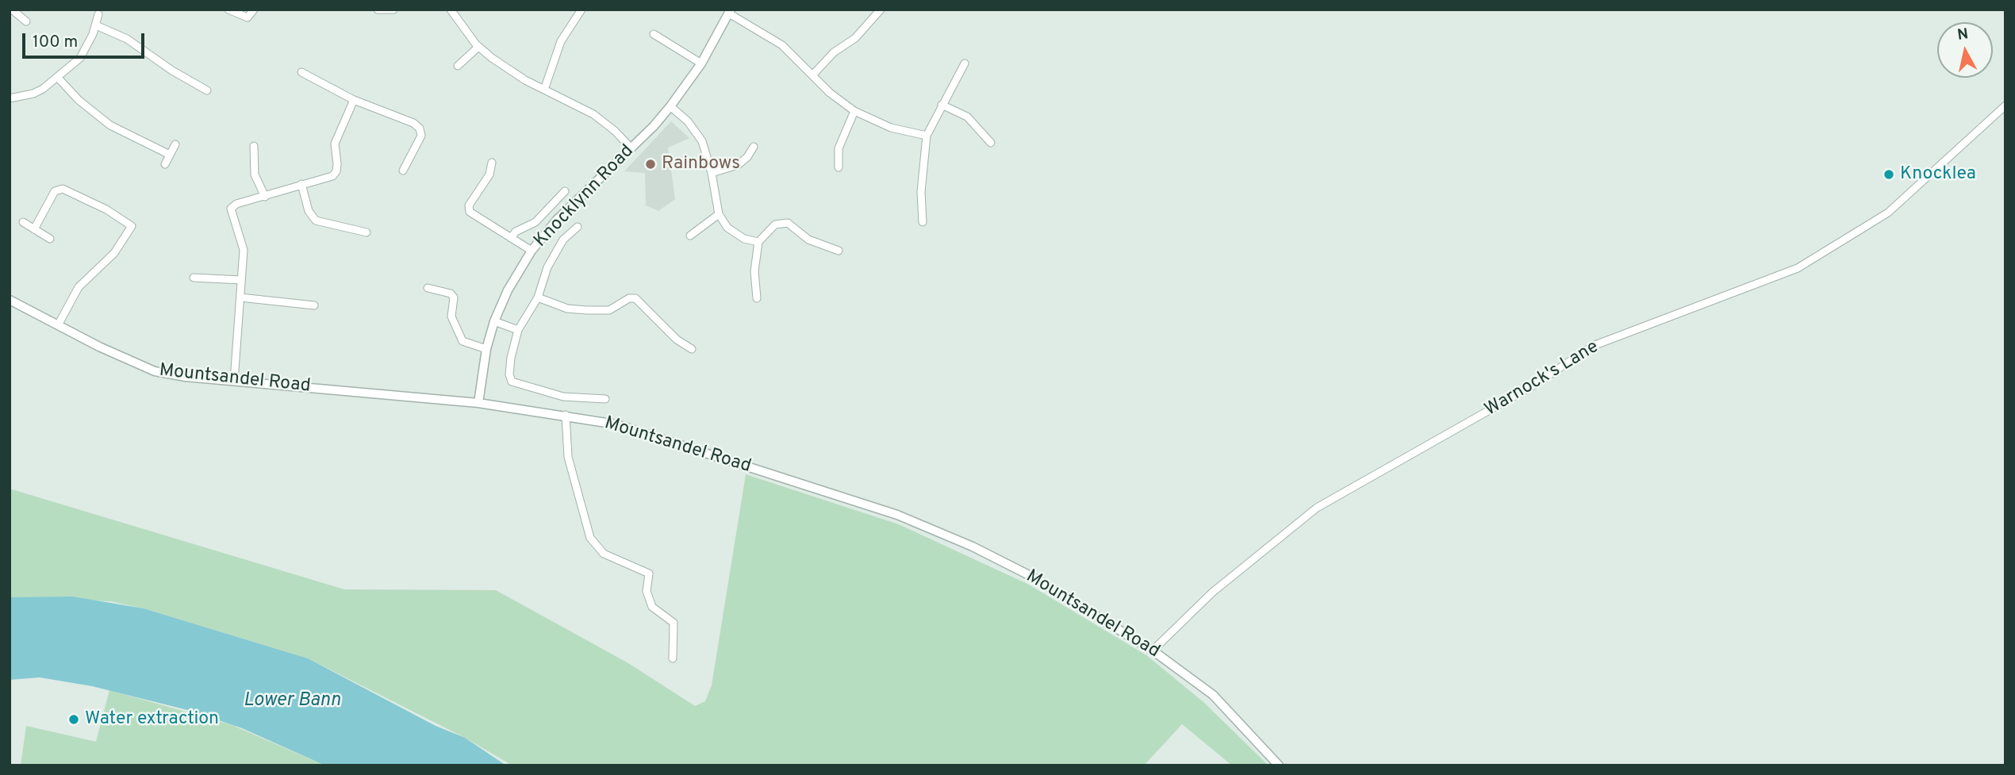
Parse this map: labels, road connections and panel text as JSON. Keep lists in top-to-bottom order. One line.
{"streets":{"street":["Knocklynn Road","Mountsandel Road","Warnock's Lane"]},"crossings":[["Knocklynn Road","Mountsandel Road"],["Mountsandel Road","Warnock's Lane"]],"water":["Lower Bann"],"places":["Rainbows","Knocklea","Water extraction"],"scale_bar":"100 m","north":"top"}
